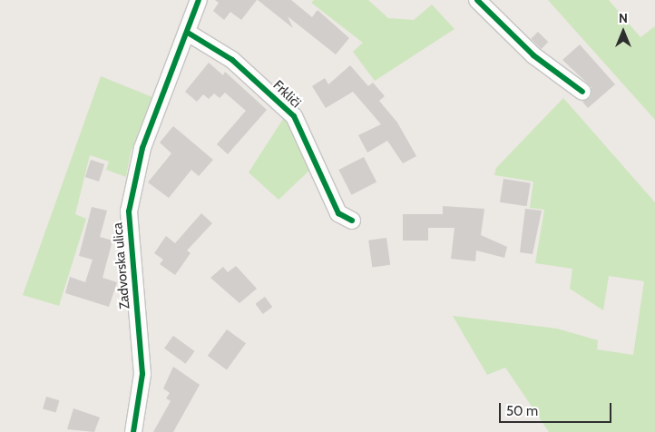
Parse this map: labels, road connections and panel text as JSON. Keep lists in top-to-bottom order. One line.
{"streets":{"street":["Frkliči","Zadvorska ulica"]},"crossings":[["Frkliči","Zadvorska ulica"]],"scale_bar":"50 m","north":"top"}
